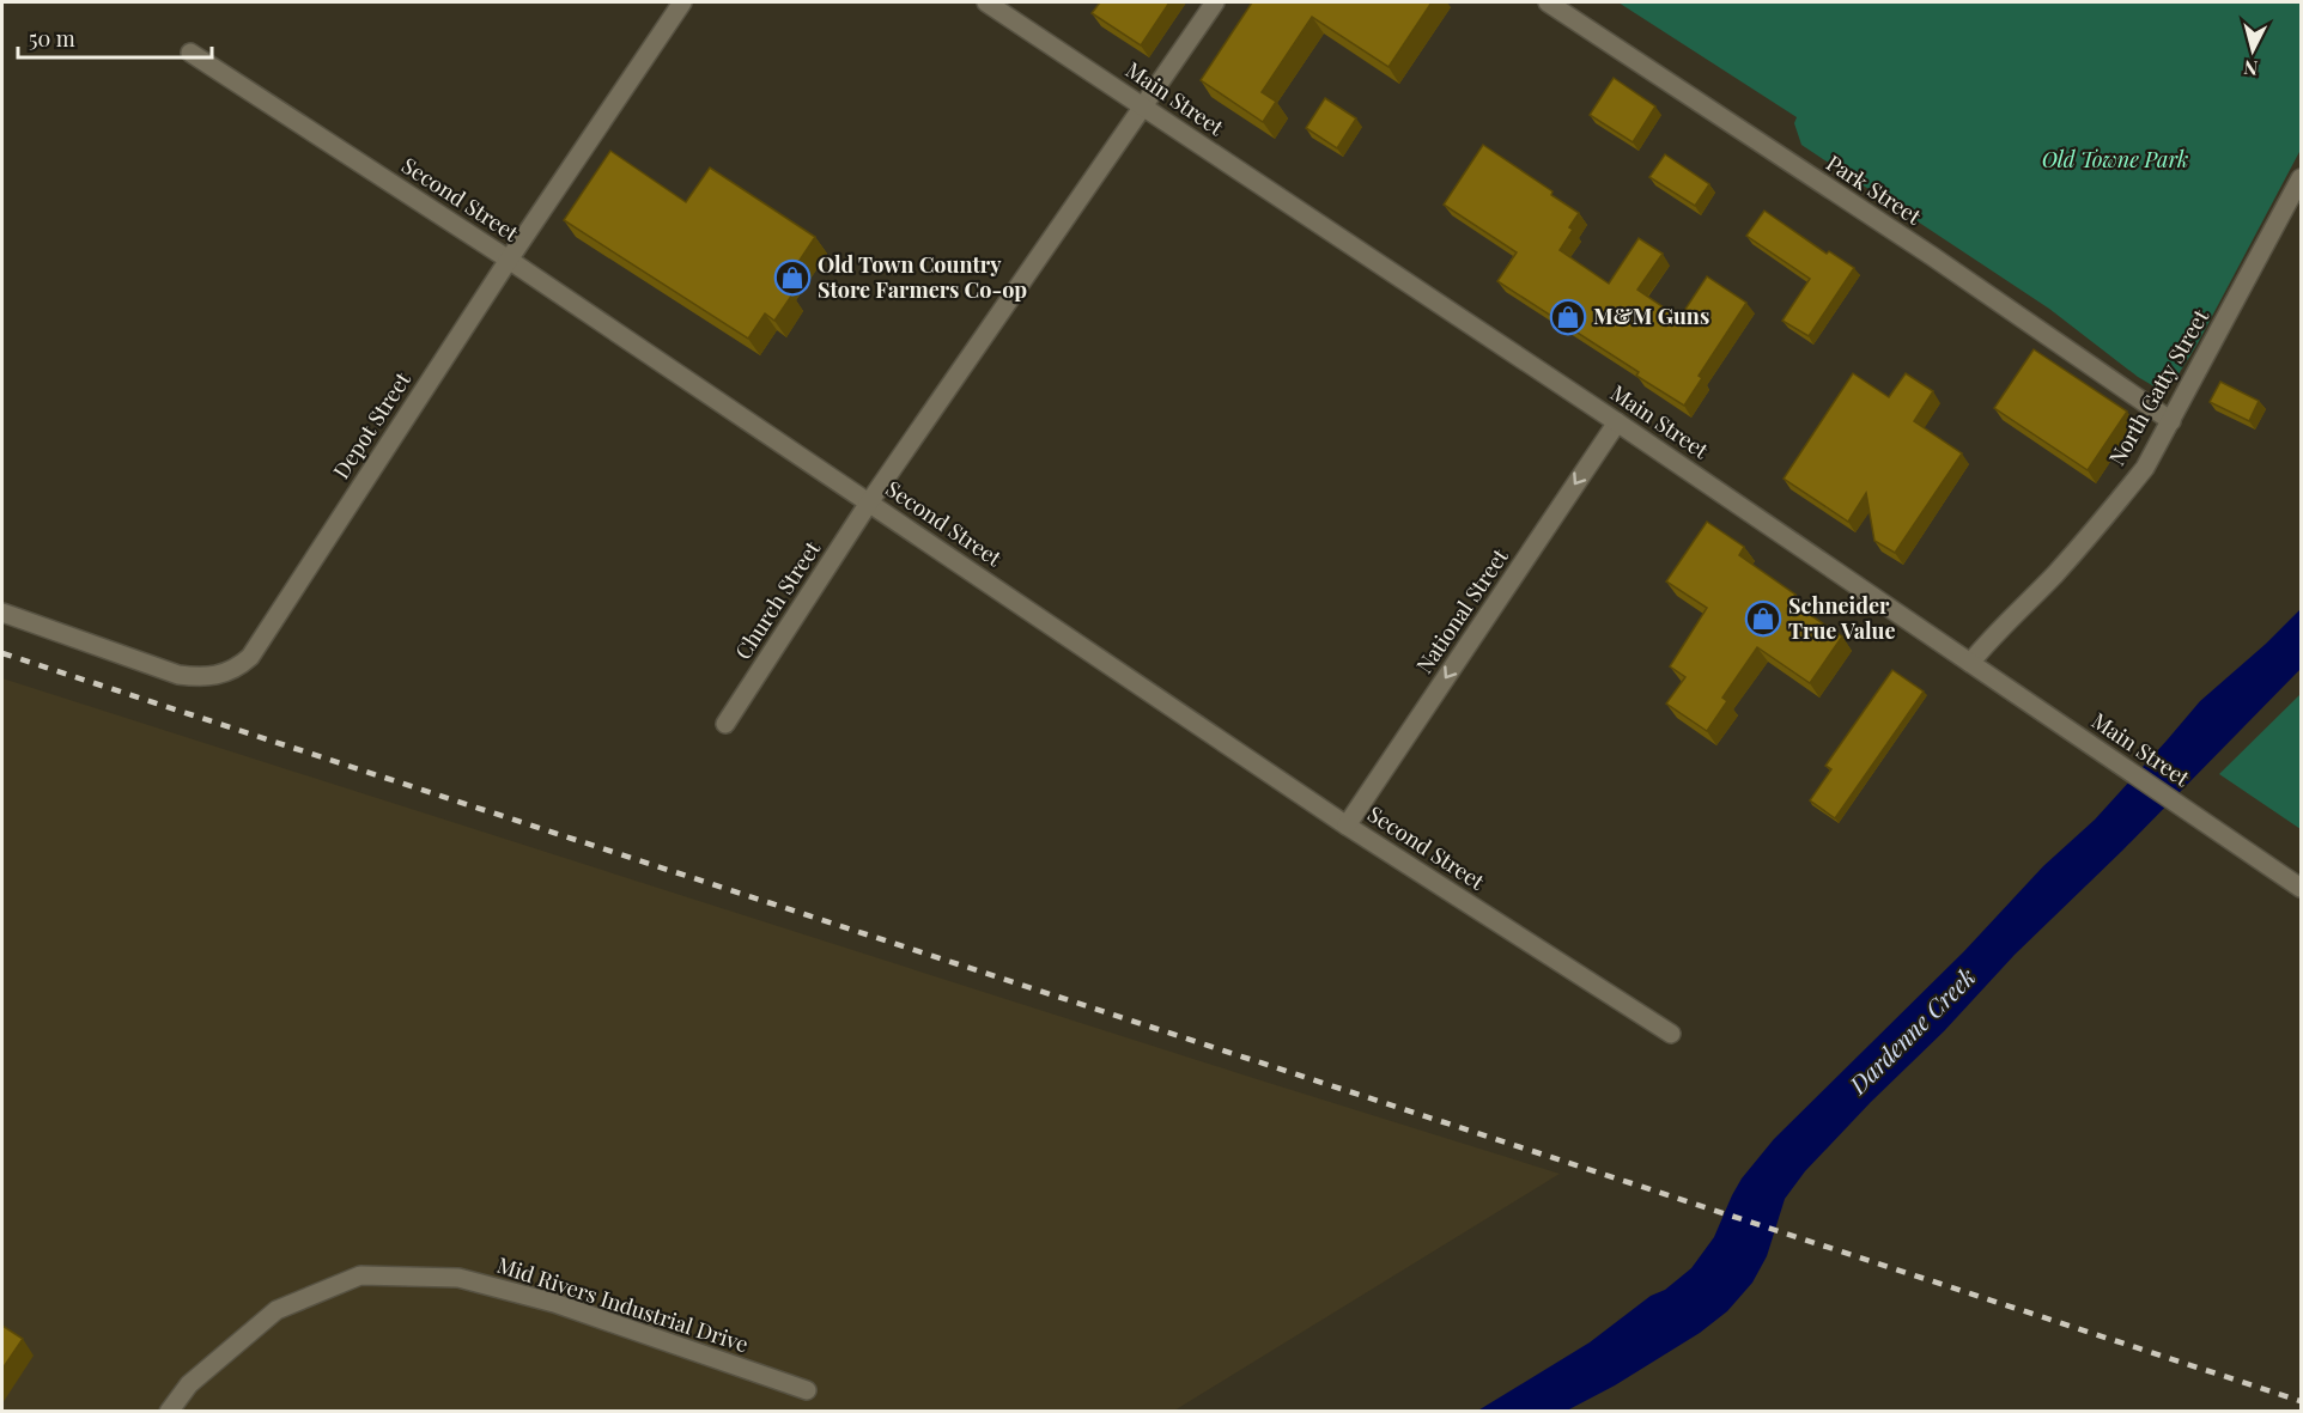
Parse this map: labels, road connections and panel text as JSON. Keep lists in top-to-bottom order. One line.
{"streets":{"street":["Main Street","Park Street","Second Street","North Gatty Street","Depot Street","Church Street","National Street","Mid Rivers Industrial Drive"]},"crossings":[["Main Street","North Gatty Street"],["Main Street","Church Street"],["Main Street","National Street"],["Park Street","North Gatty Street"],["Second Street","Depot Street"],["Second Street","Church Street"],["Second Street","National Street"]],"one_way":["National Street"],"water":["Dardenne Creek"],"parks":["Old Towne Park"],"places":{"shop":["Old Town Country Store Farmers Co-op","M&M Guns","Schneider True Value"]},"scale_bar":"50 m","north":"bottom"}
